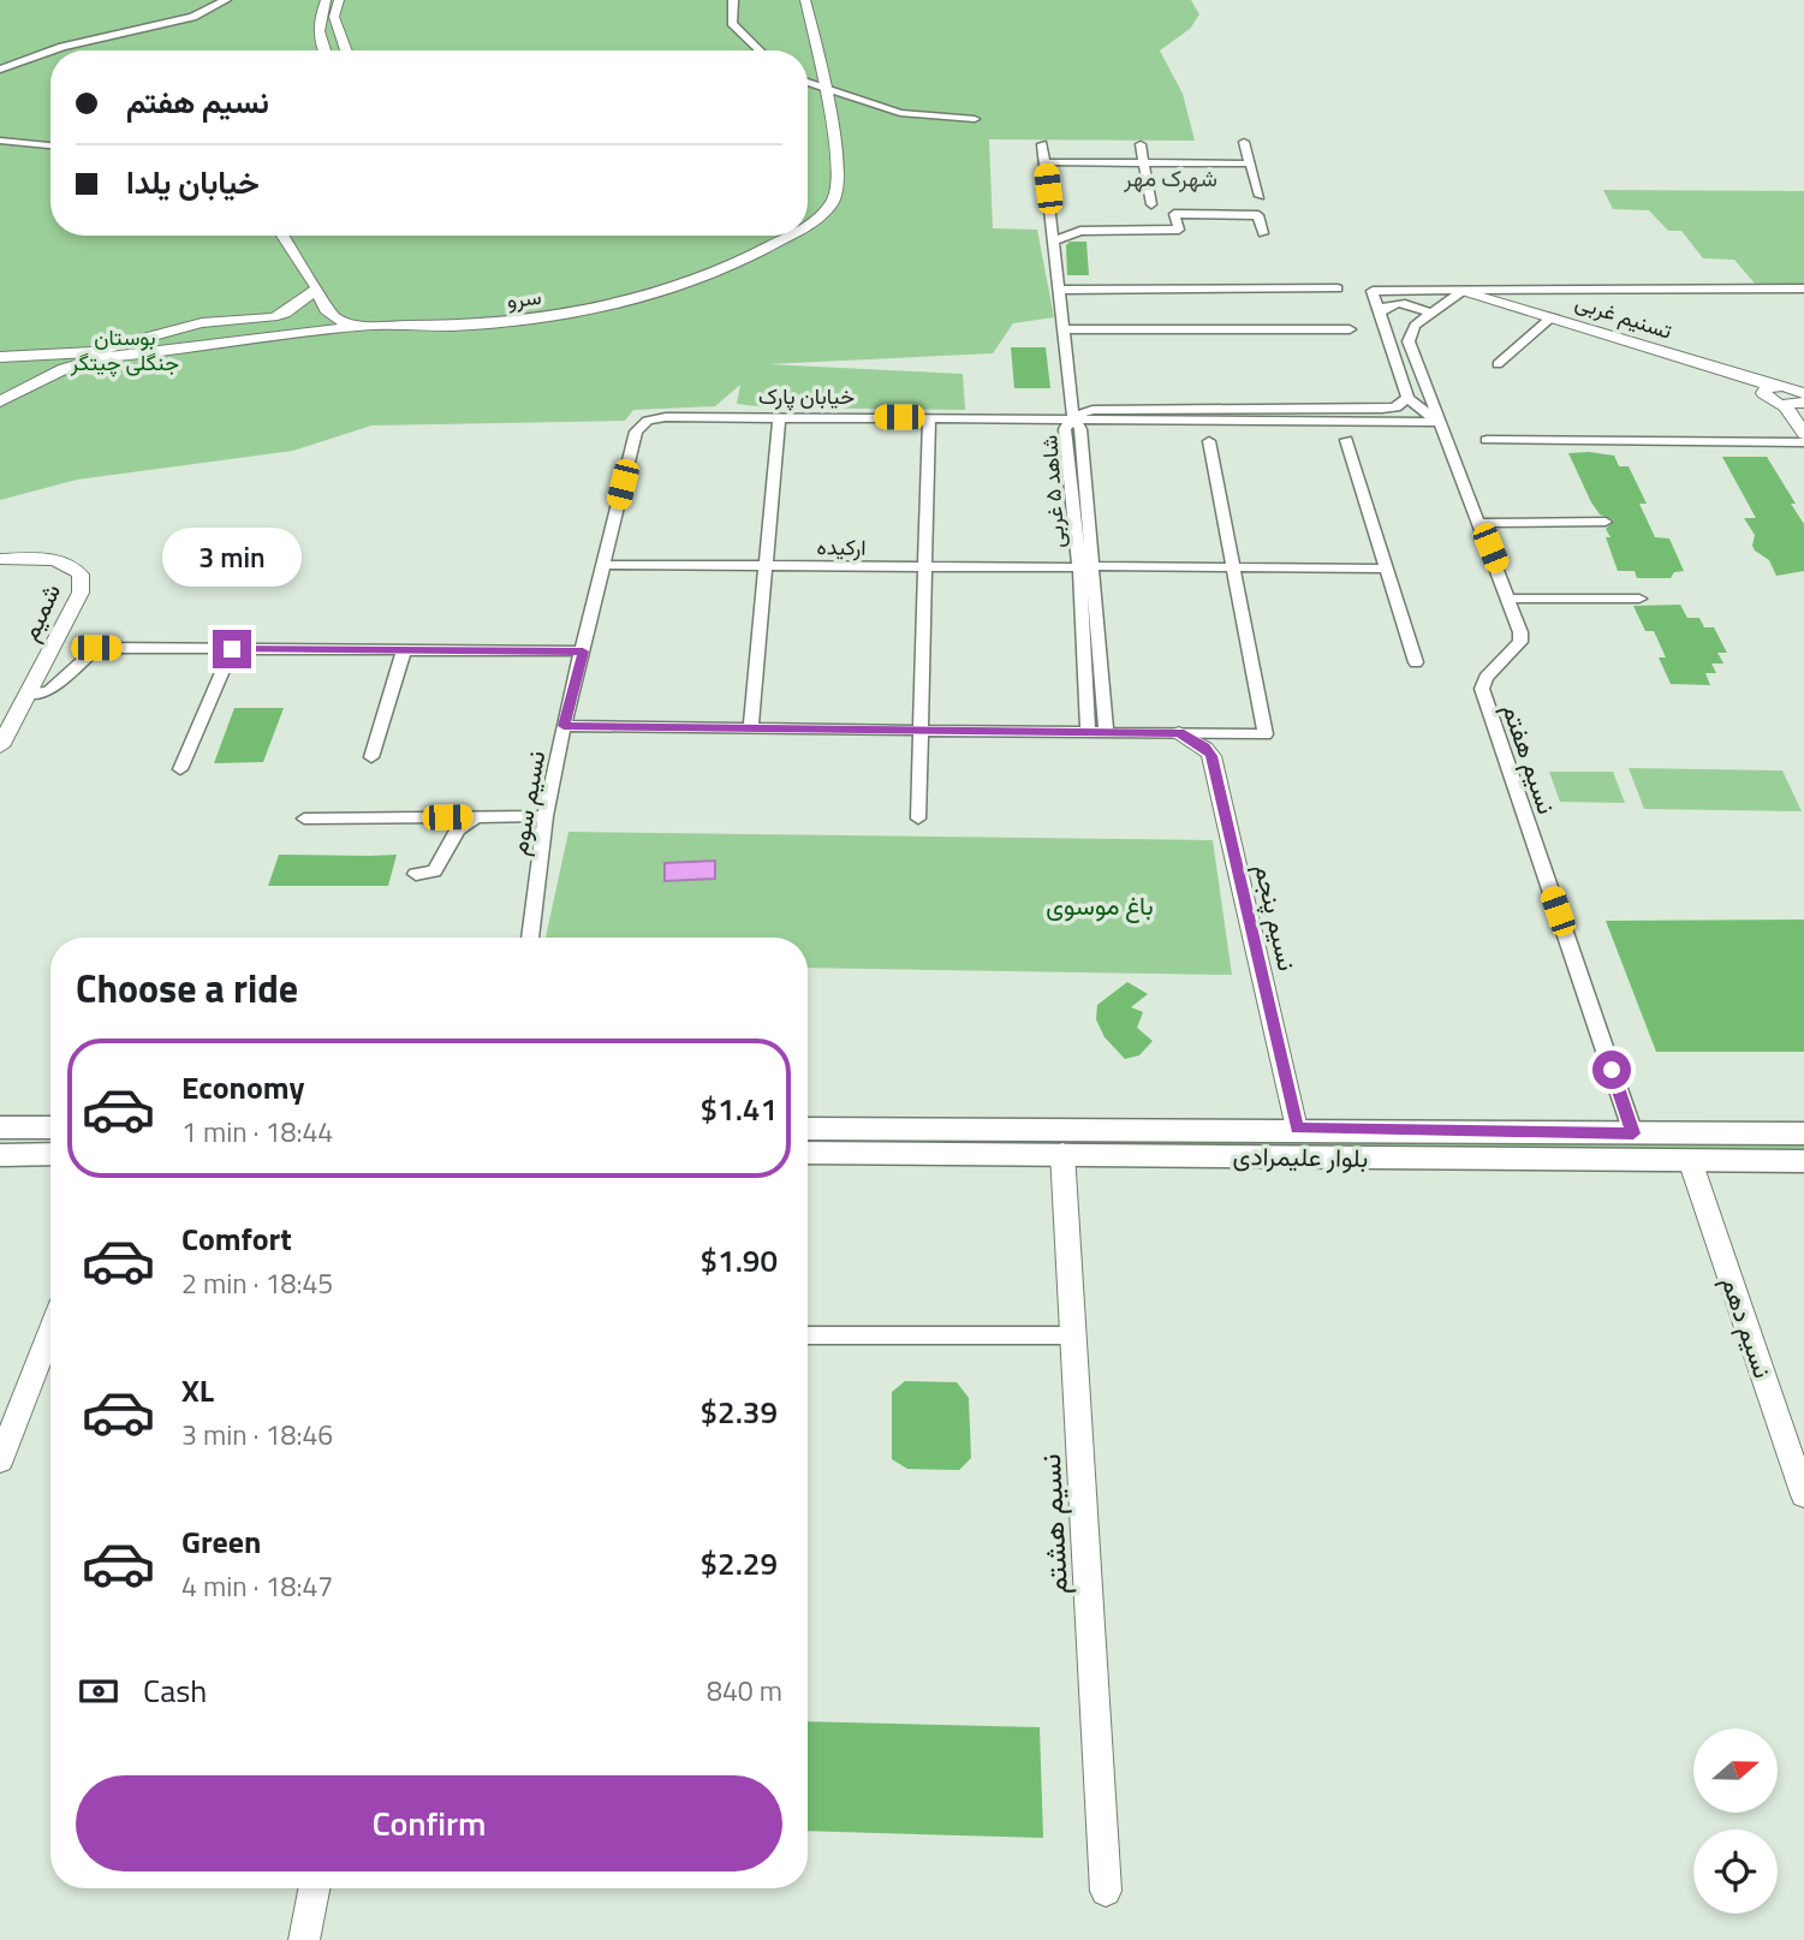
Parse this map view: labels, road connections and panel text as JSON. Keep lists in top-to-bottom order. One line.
{"streets":{"main road":["بلوار علیمرادی"],"street":["سرو","تسنیم غربی","خیابان پارک","شاهد ۵ غربی","ارکیده","شمیم","نسیم هفتم","نسیم سوم","نسیم پنجم","نسیم دهم","نسیم هشتم"]},"crossings":[["تسنیم غربی","نسیم هفتم"],["خیابان پارک","شاهد ۵ غربی"],["خیابان پارک","نسیم هفتم"],["خیابان پارک","نسیم سوم"],["شاهد ۵ غربی","ارکیده"],["ارکیده","نسیم سوم"],["نسیم هفتم","بلوار علیمرادی"],["نسیم پنجم","بلوار علیمرادی"],["بلوار علیمرادی","نسیم دهم"],["بلوار علیمرادی","نسیم هشتم"]],"districts":["شهرک مهر"],"parks":["بوستان جنگلی چیتگر","باغ موسوی"],"north":"right","page":{"banner":["نسیم هفتم","خیابان یلدا"],"bubble":"3 min","heading":"Choose a ride","list":[{"name":"Economy","note":"1 min · 18:44","value":"$1.41"},{"name":"Comfort","note":"2 min · 18:45","value":"$1.90"},{"name":"XL","note":"3 min · 18:46","value":"$2.39"},{"name":"Green","note":"4 min · 18:47","value":"$2.29"}],"pay":["Cash","840 m"],"buttons":"Confirm"}}
